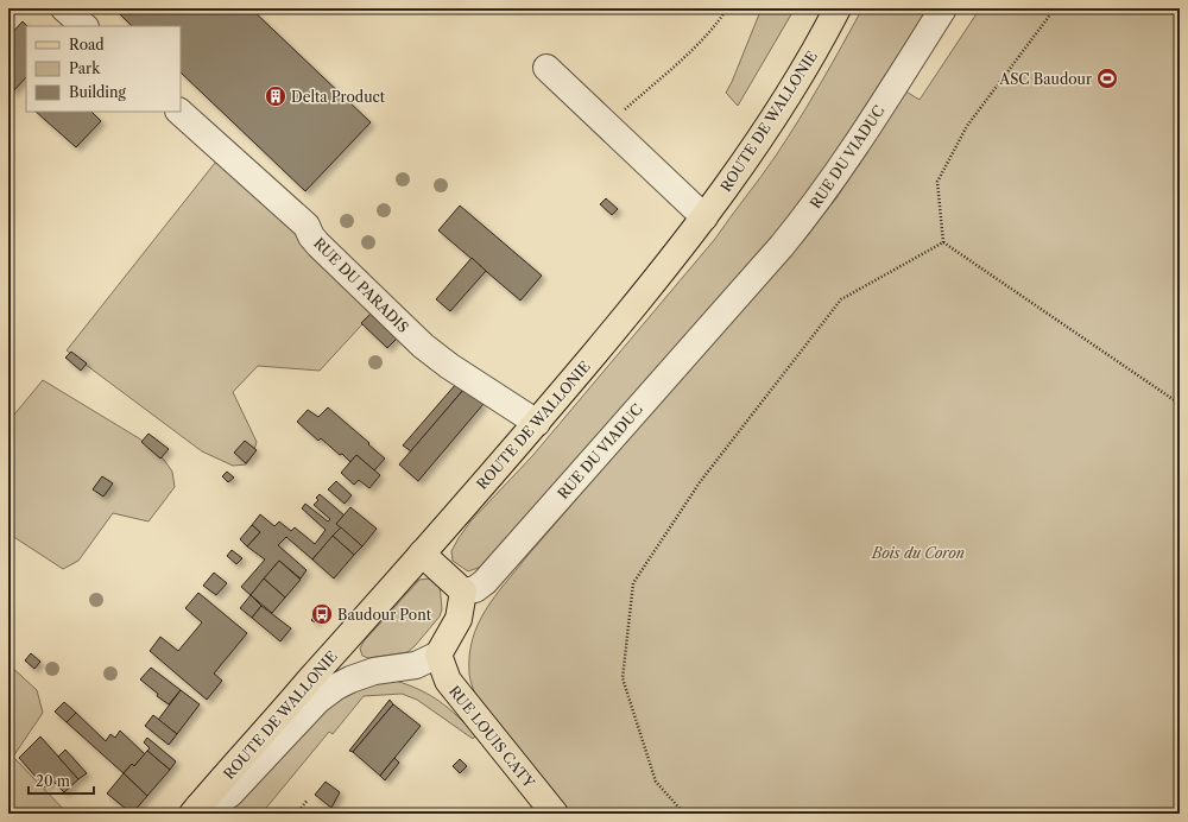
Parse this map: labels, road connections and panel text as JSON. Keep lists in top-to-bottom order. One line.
{"streets":{"main road":["ROUTE DE WALLONIE","RUE LOUIS CATY"],"street":["RUE DU VIADUC","RUE DU PARADIS"]},"crossings":[["ROUTE DE WALLONIE","RUE DU PARADIS"]],"parks":["Bois du Coron"],"places":{"sports":["ASC Baudour"],"building":["Delta Product"],"bus stop":["Baudour Pont"]},"legend":["Road","Park","Building"],"scale_bar":"20 m"}
